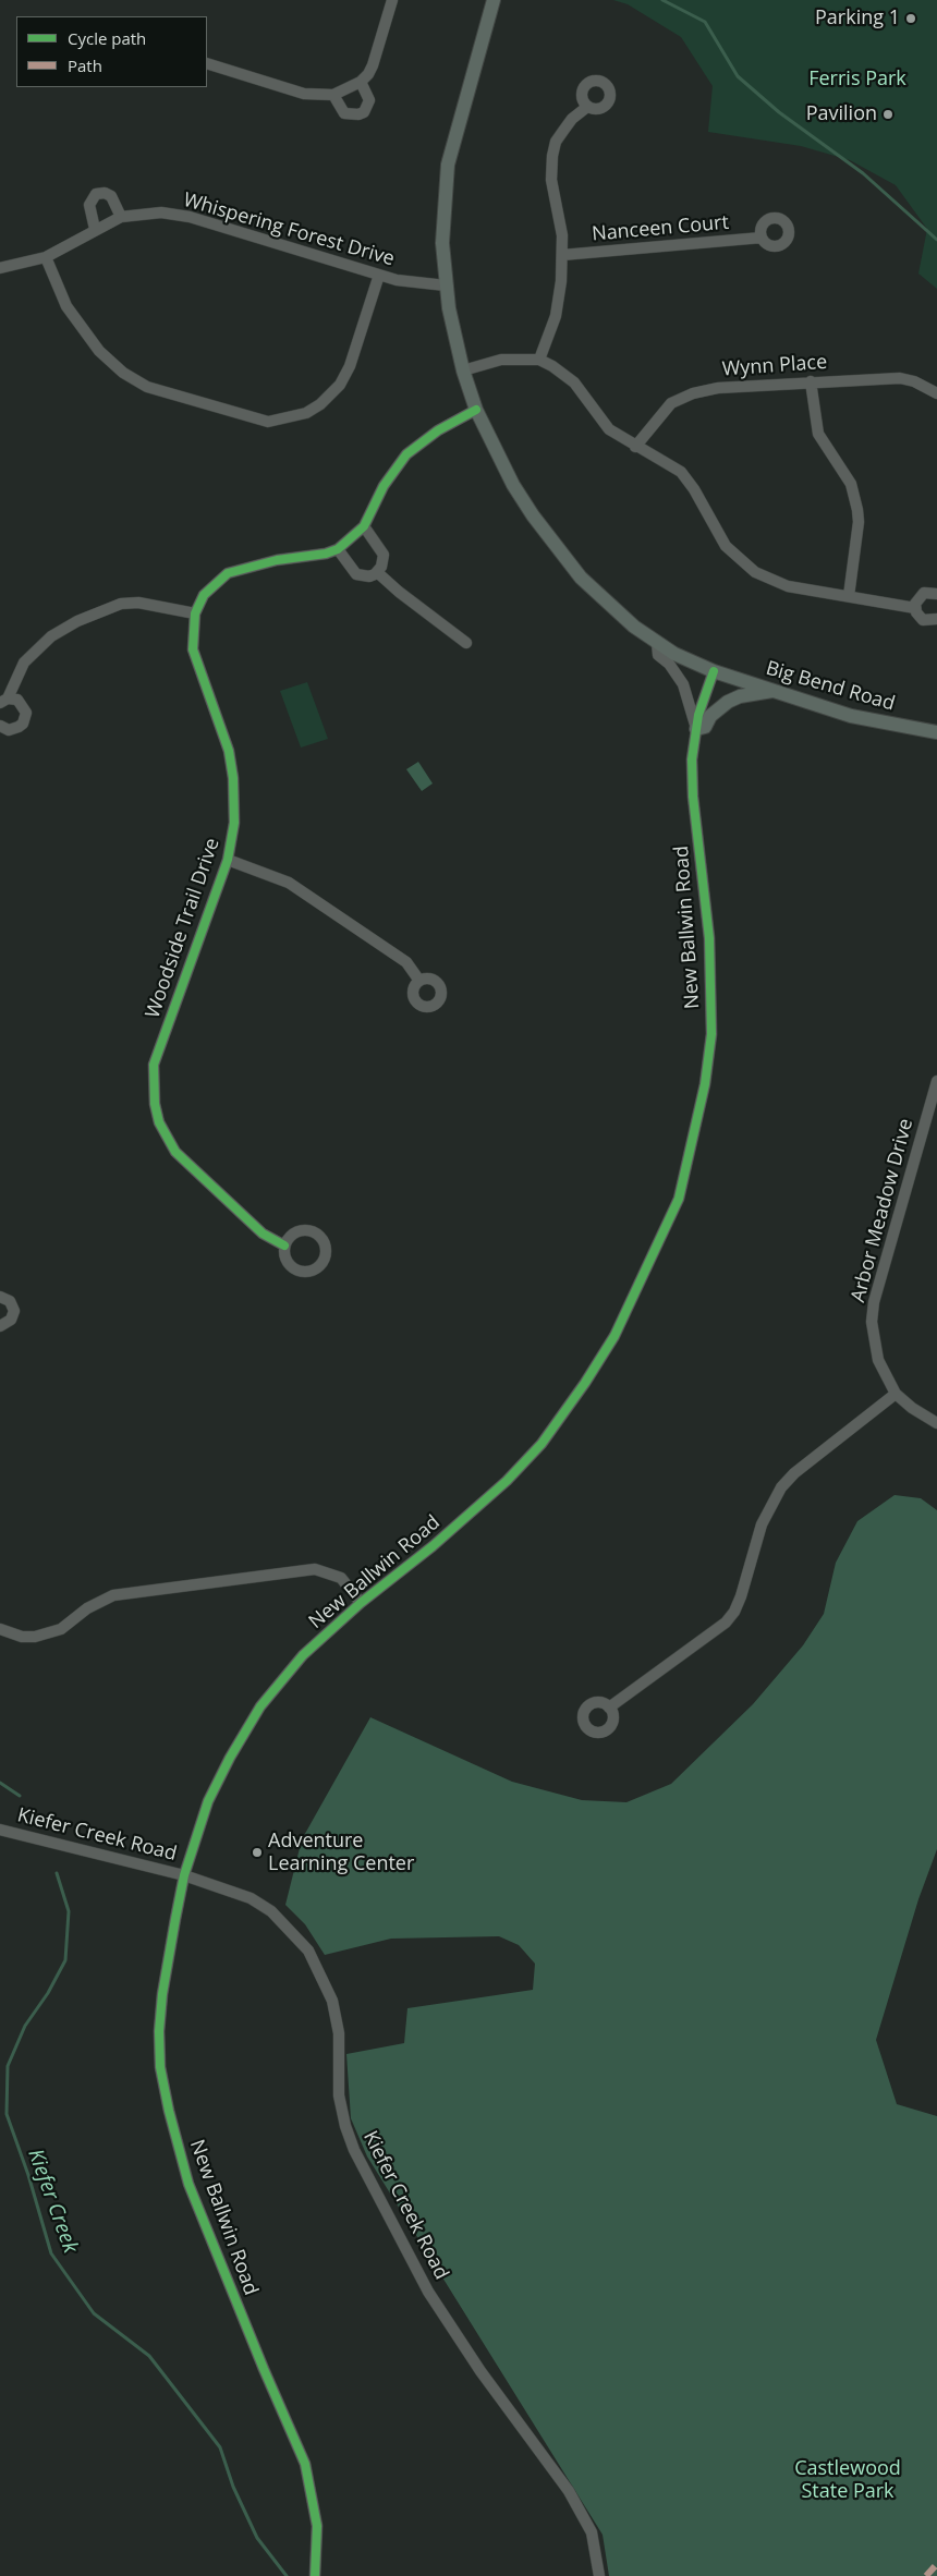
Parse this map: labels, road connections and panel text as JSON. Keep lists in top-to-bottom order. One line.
{"streets":{"main road":["Big Bend Road"],"street":["Nanceen Court","Whispering Forest Drive","Wynn Place","New Ballwin Road","Woodside Trail Drive","Arbor Meadow Drive","Kiefer Creek Road"]},"crossings":[["Big Bend Road","New Ballwin Road"],["New Ballwin Road","Kiefer Creek Road"]],"water":["Kiefer Creek"],"parks":["Ferris Park","Castlewood State Park"],"places":["Parking 1","Pavilion","Adventure Learning Center"],"legend":["Cycle path","Path"]}
